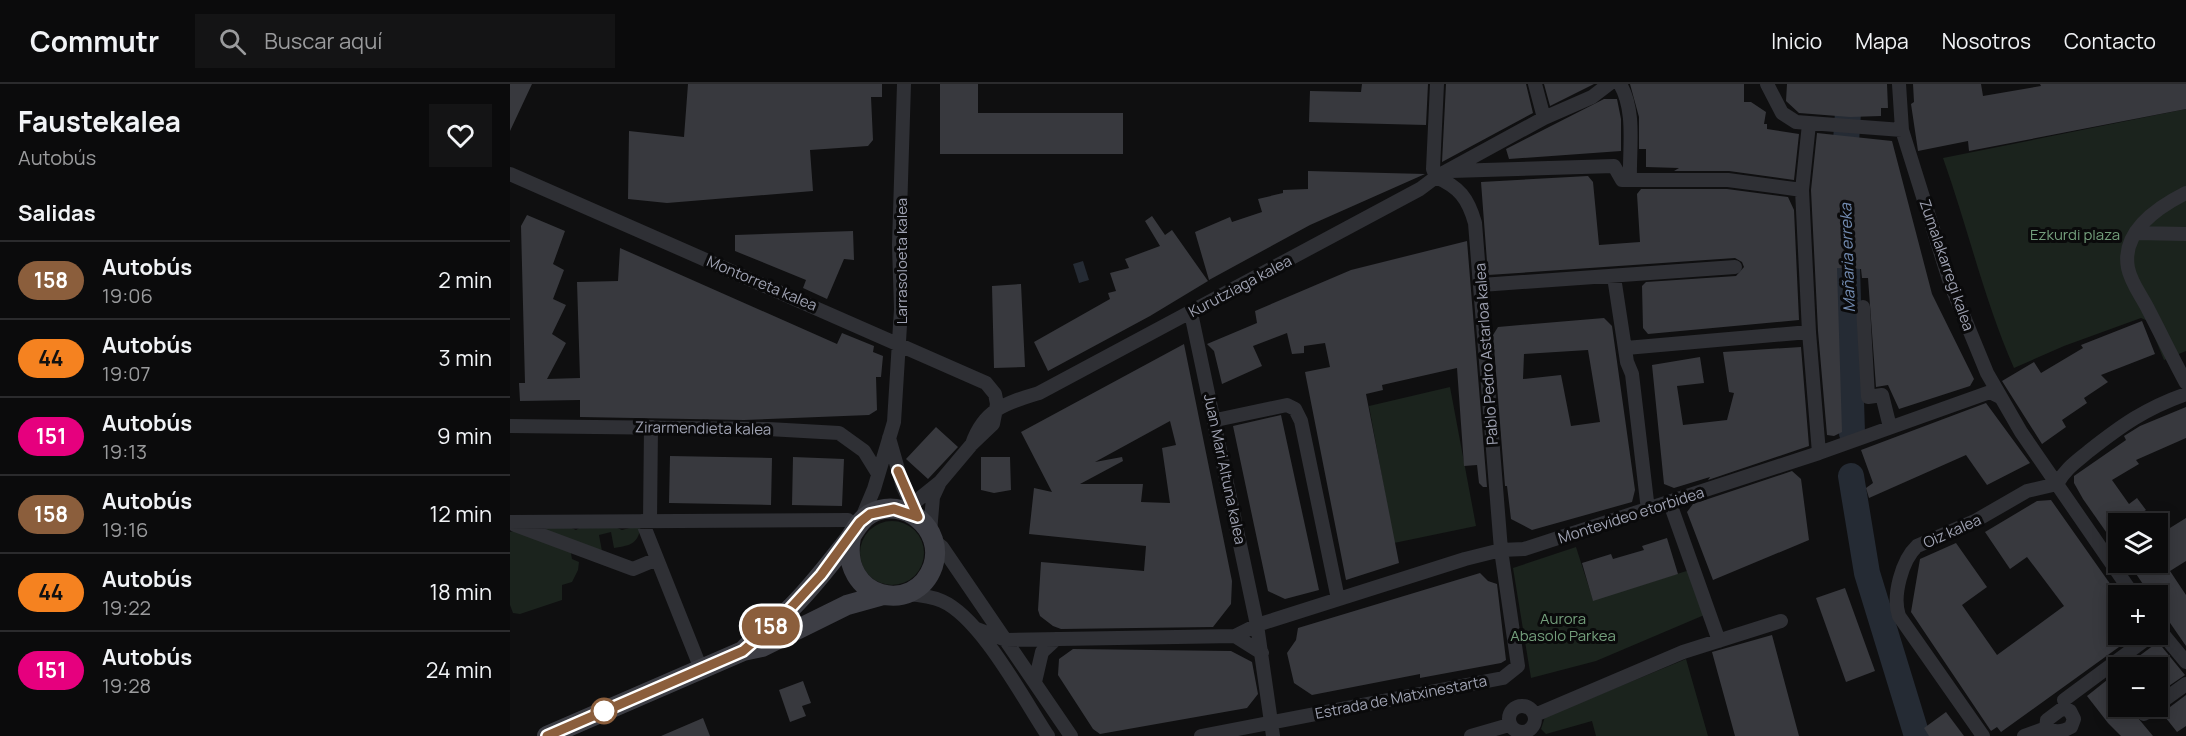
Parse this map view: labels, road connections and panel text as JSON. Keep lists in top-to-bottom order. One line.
{"streets":{"street":["Larrasoloeta kalea","Zumalakarregi kalea","Montorreta kalea","Kurutziaga kalea","Pablo Pedro Astarloa kalea","Zirarmendieta kalea","Juan Mari Altuna kalea","Montevideo etorbidea","Oiz kalea","Estrada de Matxinestarta"]},"crossings":[["Larrasoloeta kalea","Montorreta kalea"],["Larrasoloeta kalea","Kurutziaga kalea"],["Larrasoloeta kalea","Zirarmendieta kalea"],["Zumalakarregi kalea","Montevideo etorbidea"],["Zumalakarregi kalea","Oiz kalea"],["Kurutziaga kalea","Pablo Pedro Astarloa kalea"],["Kurutziaga kalea","Juan Mari Altuna kalea"],["Pablo Pedro Astarloa kalea","Montevideo etorbidea"],["Pablo Pedro Astarloa kalea","Estrada de Matxinestarta"],["Juan Mari Altuna kalea","Montevideo etorbidea"],["Juan Mari Altuna kalea","Estrada de Matxinestarta"],["Montevideo etorbidea","Estrada de Matxinestarta"]],"water":["Mañaria erreka"],"parks":["Ezkurdi plaza","Aurora Abasolo Parkea"],"lines":["bus line 158"],"page":{"header":"Commutr","search":"Buscar aquí","nav":["Inicio","Mapa","Nosotros","Contacto"],"heading":[["Faustekalea","Autobús"],"Salidas"],"on_map":"158","list":[{"mark":"158","name":"Autobús","note":"19:06","value":"2 min"},{"mark":"44","name":"Autobús","note":"19:07","value":"3 min"},{"mark":"151","name":"Autobús","note":"19:13","value":"9 min"},{"mark":"158","name":"Autobús","note":"19:16","value":"12 min"},{"mark":"44","name":"Autobús","note":"19:22","value":"18 min"},{"mark":"151","name":"Autobús","note":"19:28","value":"24 min"}],"map_buttons":["+","−"]}}
